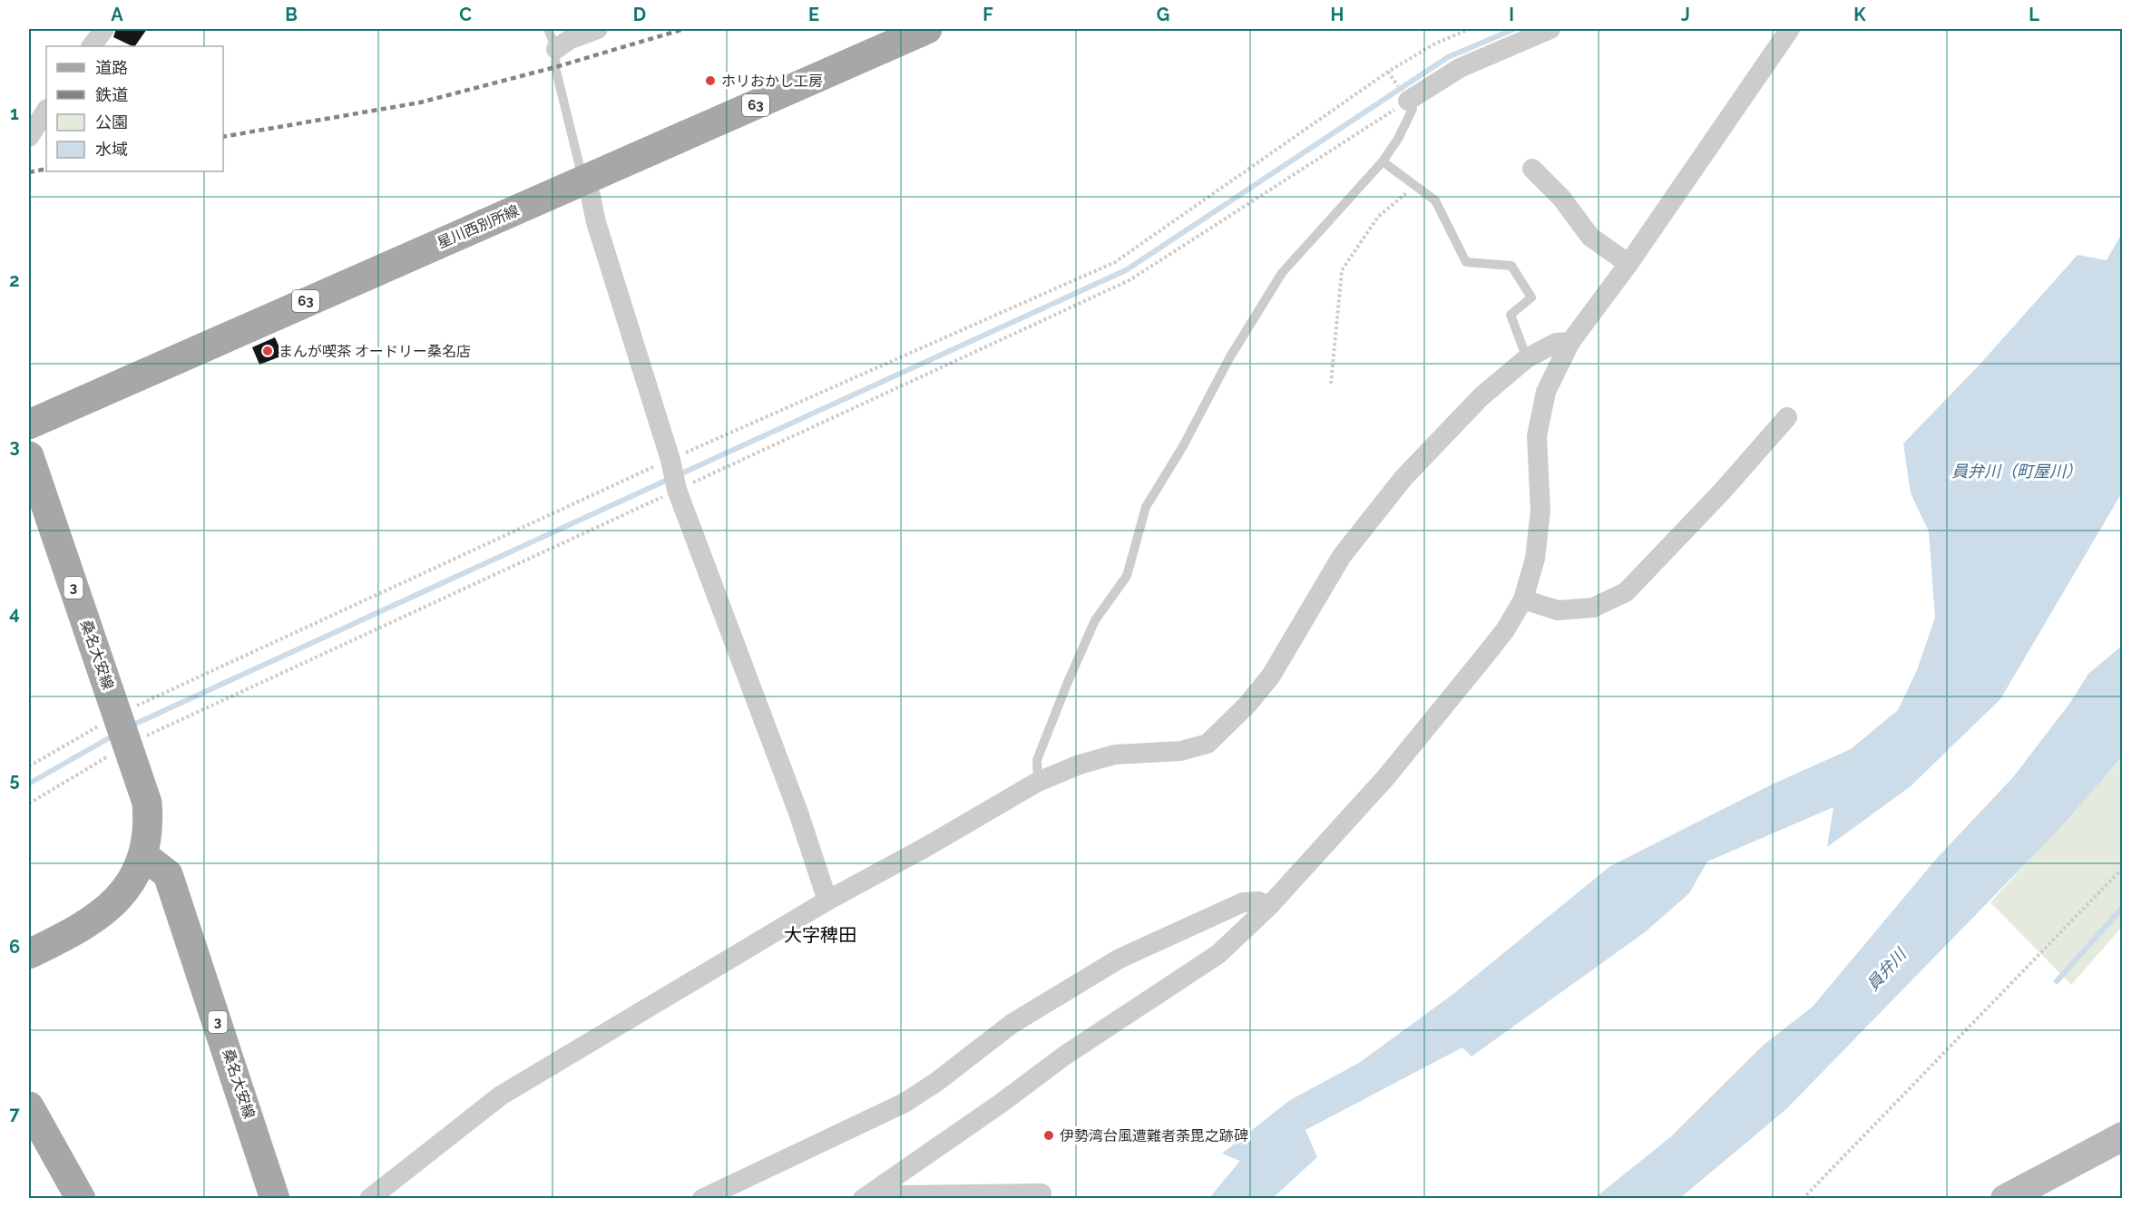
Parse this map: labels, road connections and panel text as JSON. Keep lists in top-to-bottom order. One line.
{"streets":{"main road":["63","星川西別所線","3","桑名大安線"]},"districts":["大字稗田"],"water":["員弁川（町屋川）","員弁川"],"places":["ホリおかし工房","まんが喫茶 オードリー桑名店","伊勢湾台風遭難者荼毘之跡碑"],"legend":["道路","鉄道","公園","水域"],"grid":{"columns":["A","B","C","D","E","F","G","H","I","J","K","L"],"rows":["1","2","3","4","5","6","7"]}}
